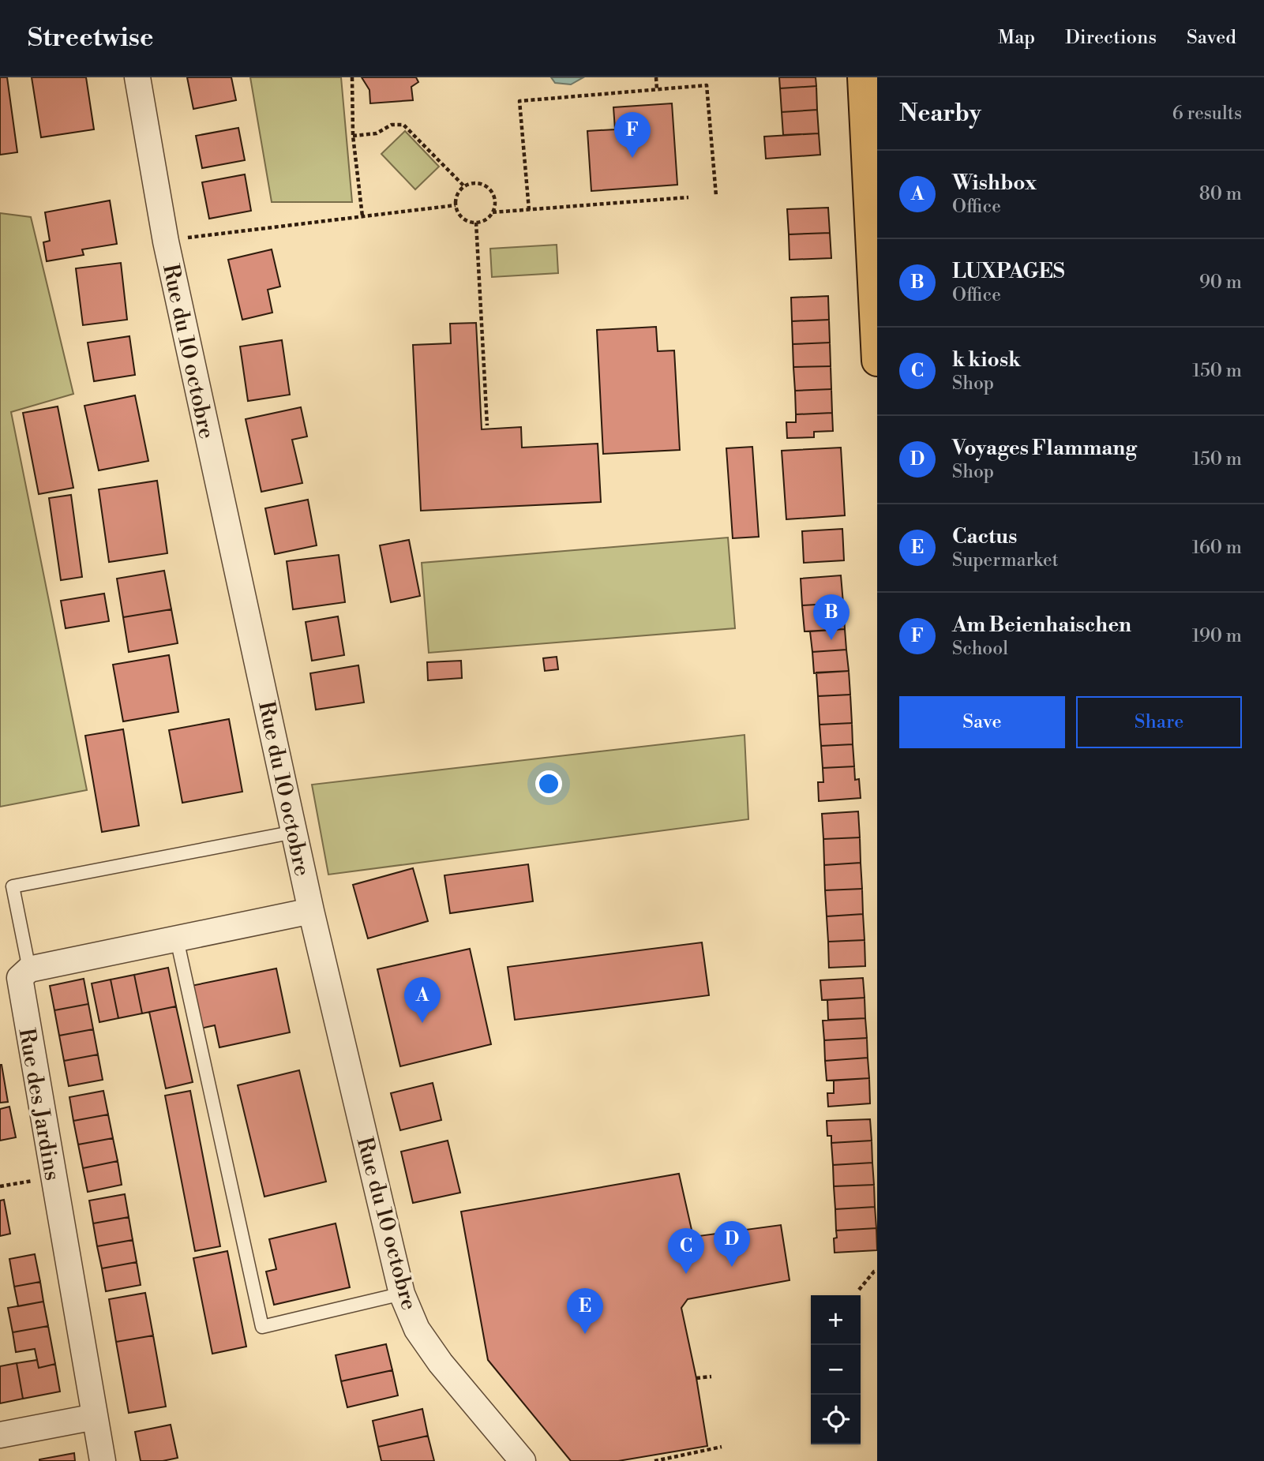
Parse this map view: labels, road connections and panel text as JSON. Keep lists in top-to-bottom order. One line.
{"streets":{"street":["Rue du 10 octobre","Rue des Jardins"]},"page":{"header":"Streetwise","nav":["Map","Directions","Saved"],"heading":["Nearby","6 results"],"pins":["F","B","A","D","C","E"],"list":[{"mark":"A","name":"Wishbox","note":"Office","value":"80 m"},{"mark":"B","name":"LUXPAGES","note":"Office","value":"90 m"},{"mark":"C","name":"k kiosk","note":"Shop","value":"150 m"},{"mark":"D","name":"Voyages Flammang","note":"Shop","value":"150 m"},{"mark":"E","name":"Cactus","note":"Supermarket","value":"160 m"},{"mark":"F","name":"Am Beienhaischen","note":"School","value":"190 m"}],"buttons":["Save","Share"],"map_buttons":["+","−"]}}
